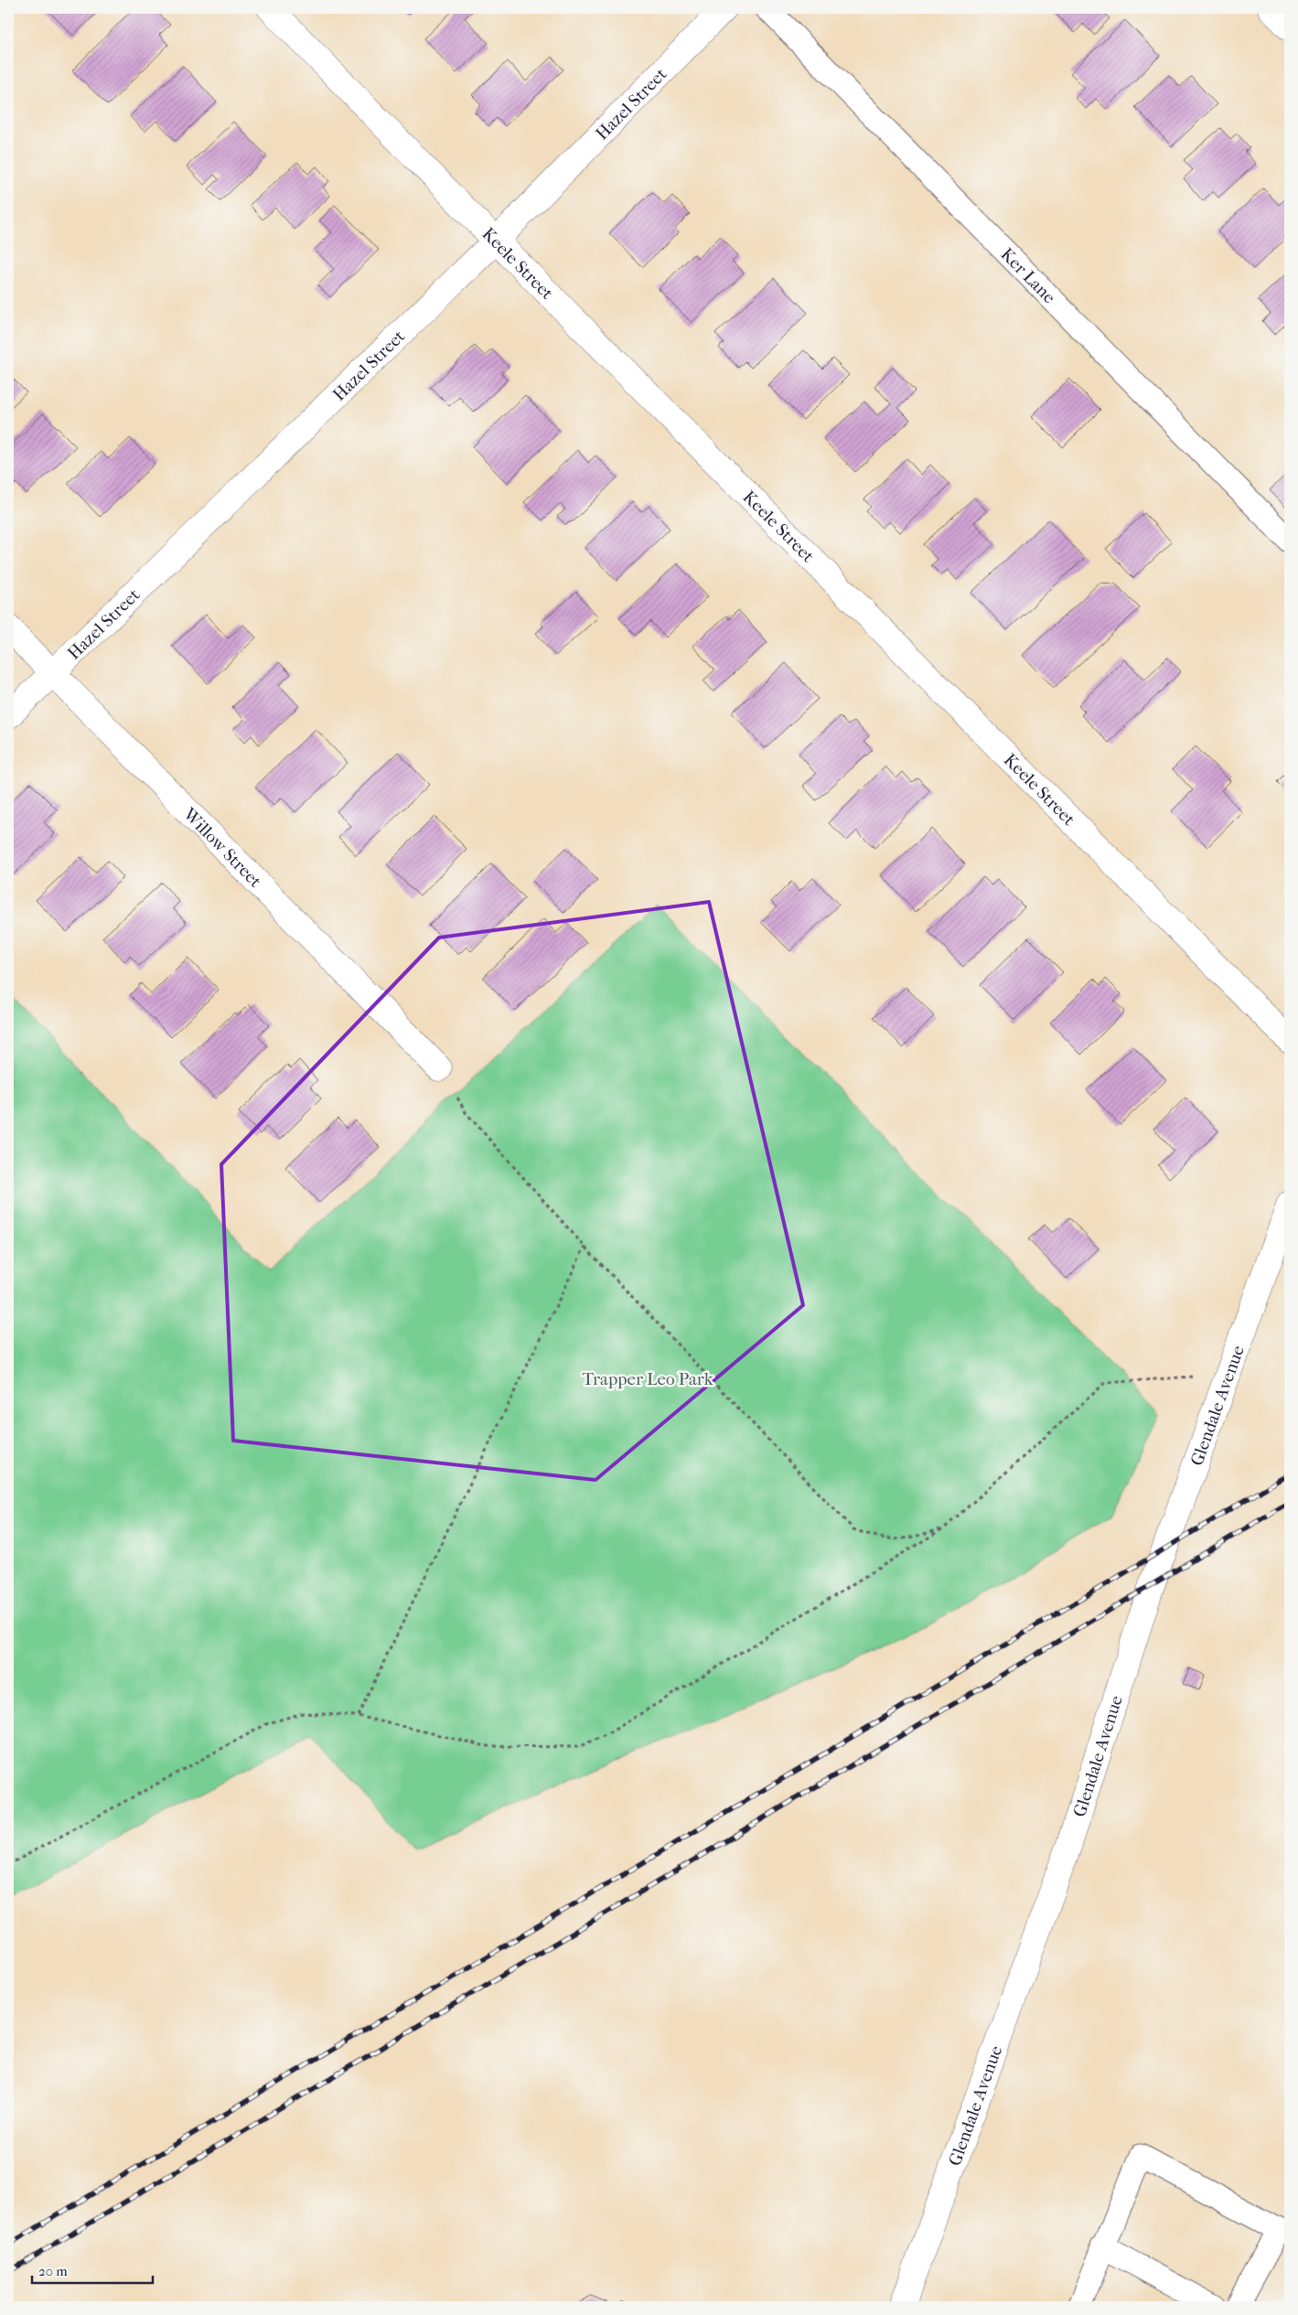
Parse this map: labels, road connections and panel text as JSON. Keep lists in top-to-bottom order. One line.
{"streets":{"street":["Hazel Street","Keele Street","Willow Street","Glendale Avenue"],"lane":["Ker Lane"]},"crossings":[["Hazel Street","Keele Street"],["Hazel Street","Willow Street"]],"parks":["Trapper Leo Park"],"scale_bar":"20 m"}
